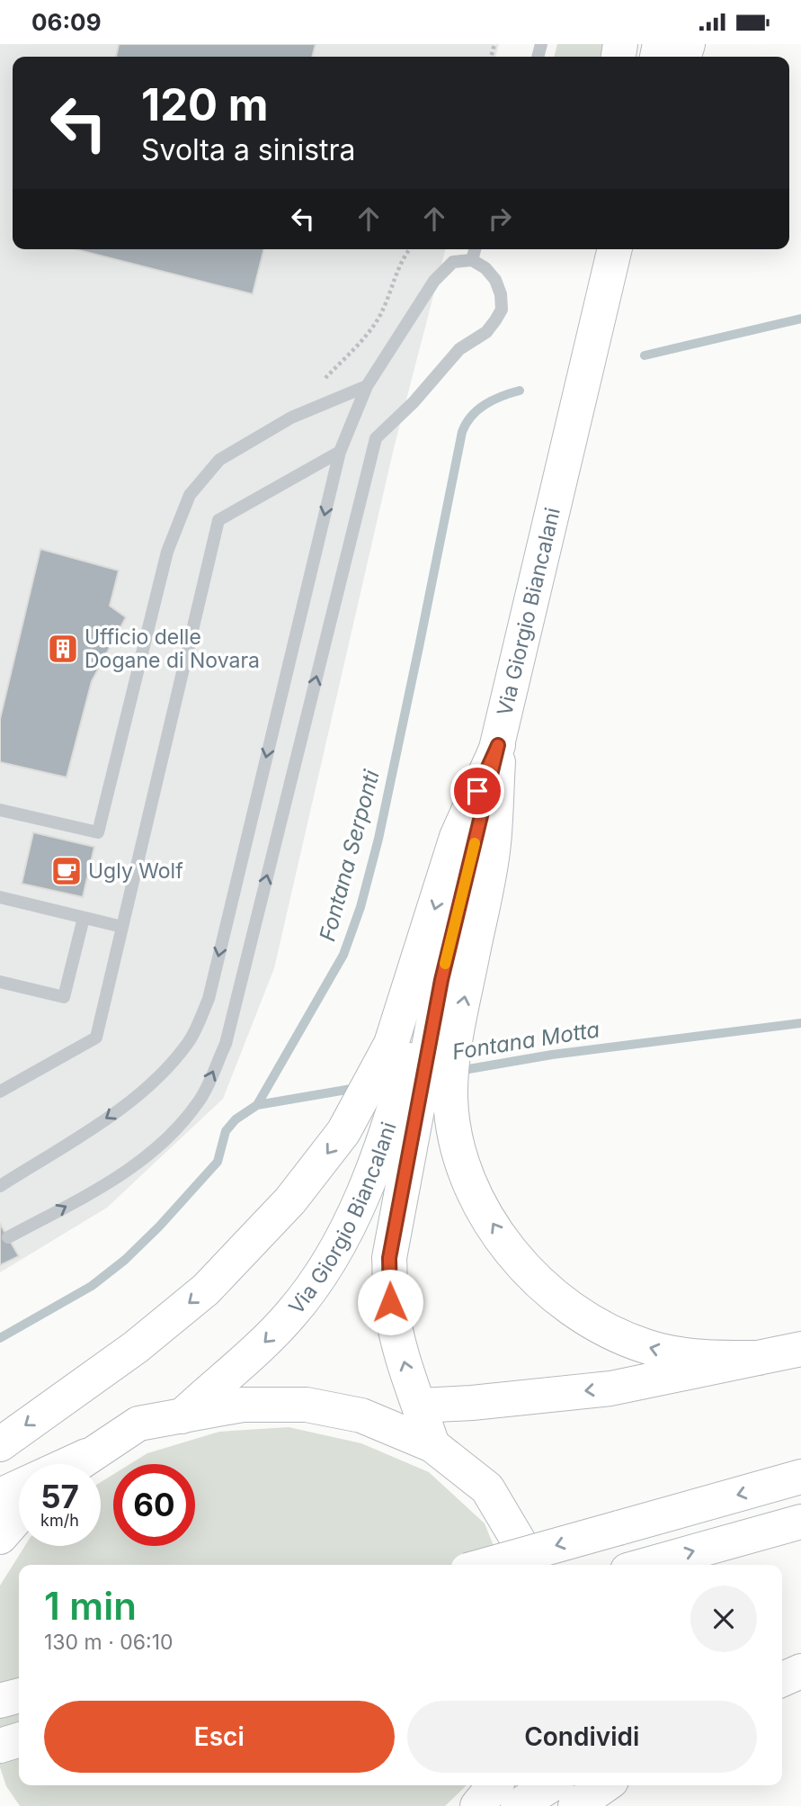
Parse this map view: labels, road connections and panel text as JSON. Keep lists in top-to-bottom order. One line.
{"streets":{"main road":["Via Giorgio Biancalani"]},"water":["Fontana Serponti","Fontana Motta"],"places":{"building":["Ufficio delle Dogane di Novara"],"cafe":["Ugly Wolf"]},"page":{"status":"06:09","turn":["120 m","Svolta a sinistra"],"speed":"57 km/h","limit":"60","heading":["1 min","130 m · 06:10"],"buttons":["Esci","Condividi"]}}
